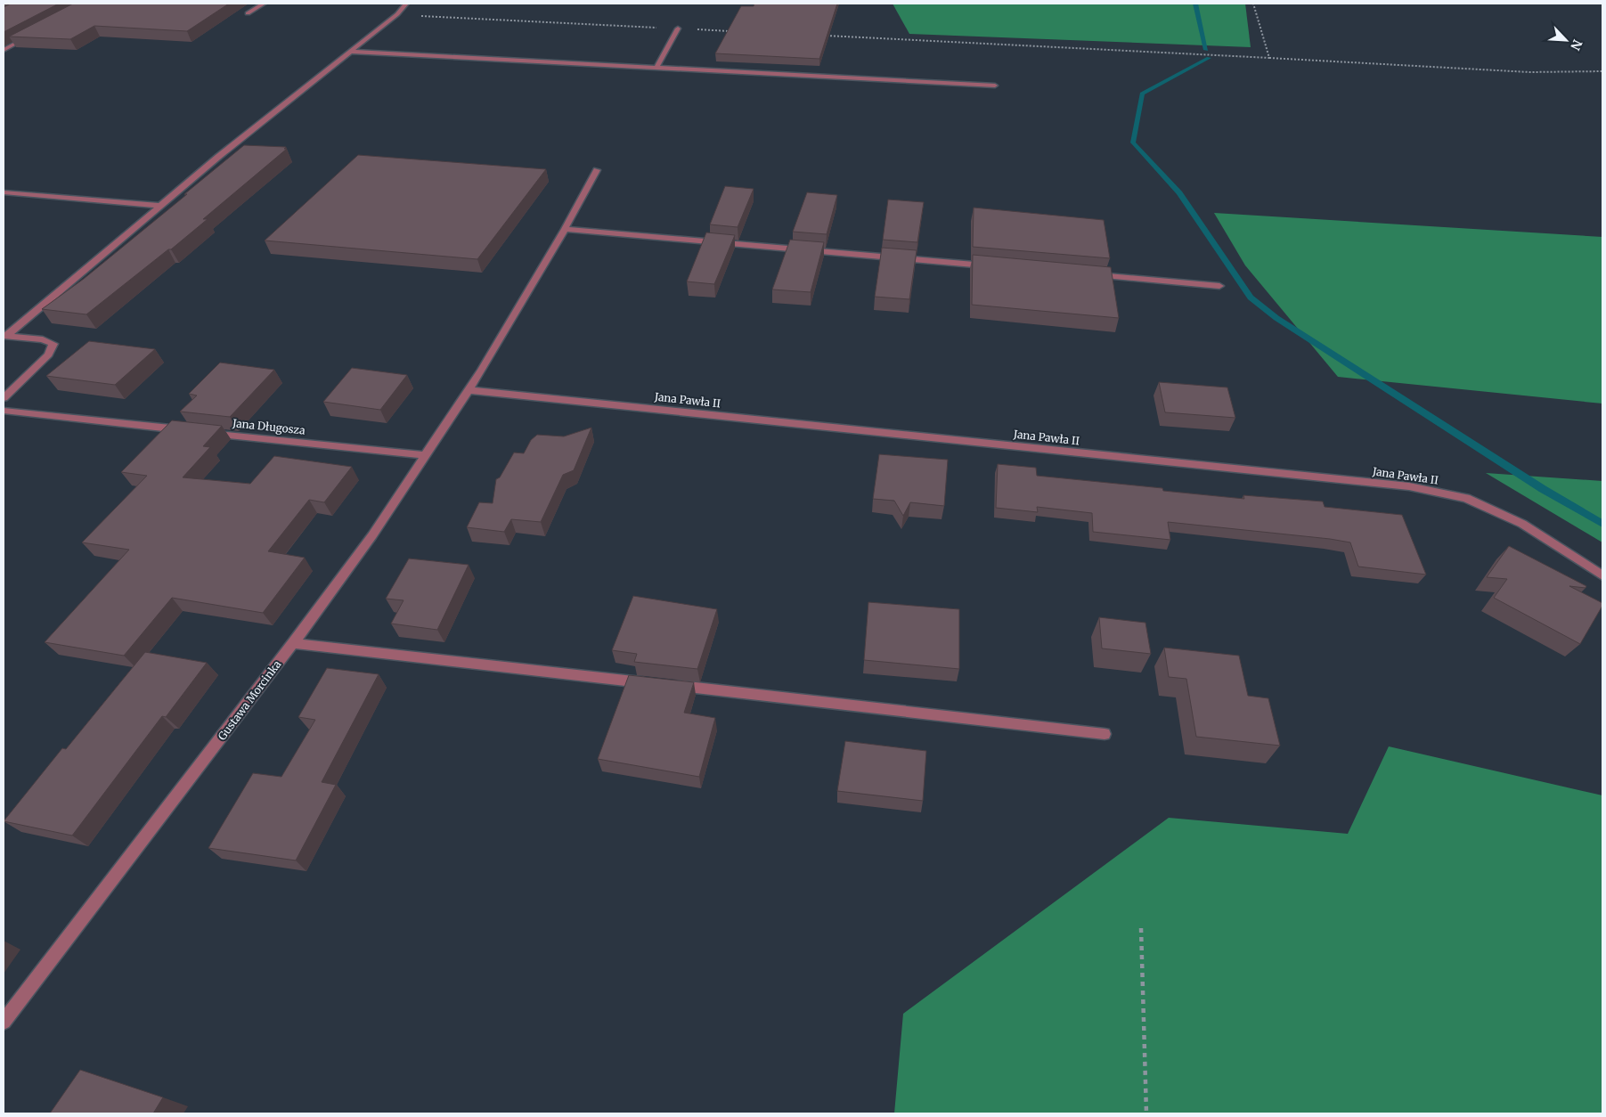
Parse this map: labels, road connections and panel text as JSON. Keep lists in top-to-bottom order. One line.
{"streets":{"street":["Jana Pawła II","Jana Długosza","Gustawa Morcinka"]},"crossings":[["Jana Pawła II","Gustawa Morcinka"],["Jana Długosza","Gustawa Morcinka"]],"north":"bottom right"}
